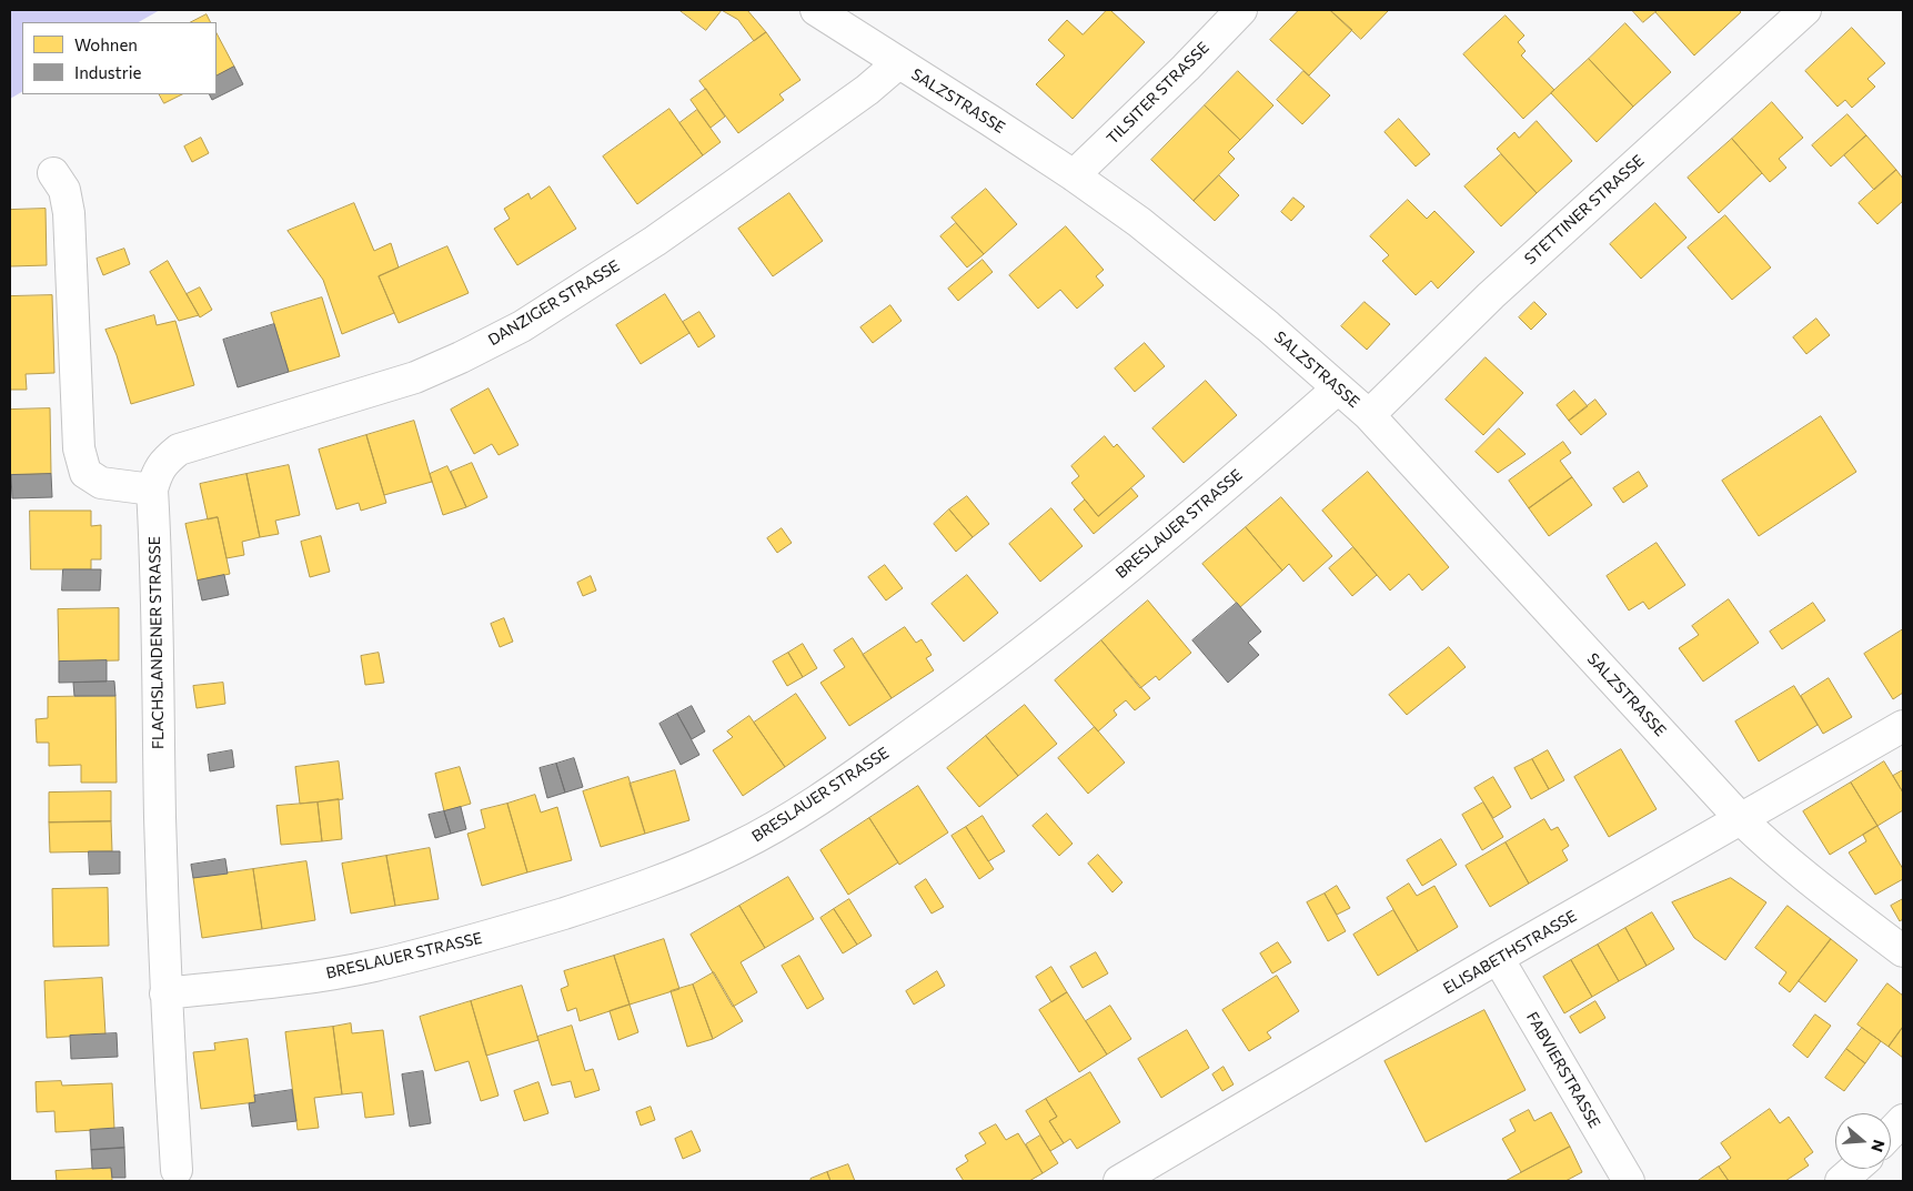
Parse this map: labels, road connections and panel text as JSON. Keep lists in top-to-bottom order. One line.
{"streets":{"street":["TILSITER STRASSE","SALZSTRASSE","STETTINER STRASSE","DANZIGER STRASSE","BRESLAUER STRASSE","FLACHSLANDENER STRASSE","ELISABETHSTRASSE","FABVIERSTRASSE"]},"crossings":[["TILSITER STRASSE","SALZSTRASSE"],["SALZSTRASSE","STETTINER STRASSE"],["SALZSTRASSE","DANZIGER STRASSE"],["SALZSTRASSE","BRESLAUER STRASSE"],["SALZSTRASSE","ELISABETHSTRASSE"],["DANZIGER STRASSE","FLACHSLANDENER STRASSE"],["BRESLAUER STRASSE","FLACHSLANDENER STRASSE"],["ELISABETHSTRASSE","FABVIERSTRASSE"]],"legend":["Wohnen","Industrie"],"north":"right"}
